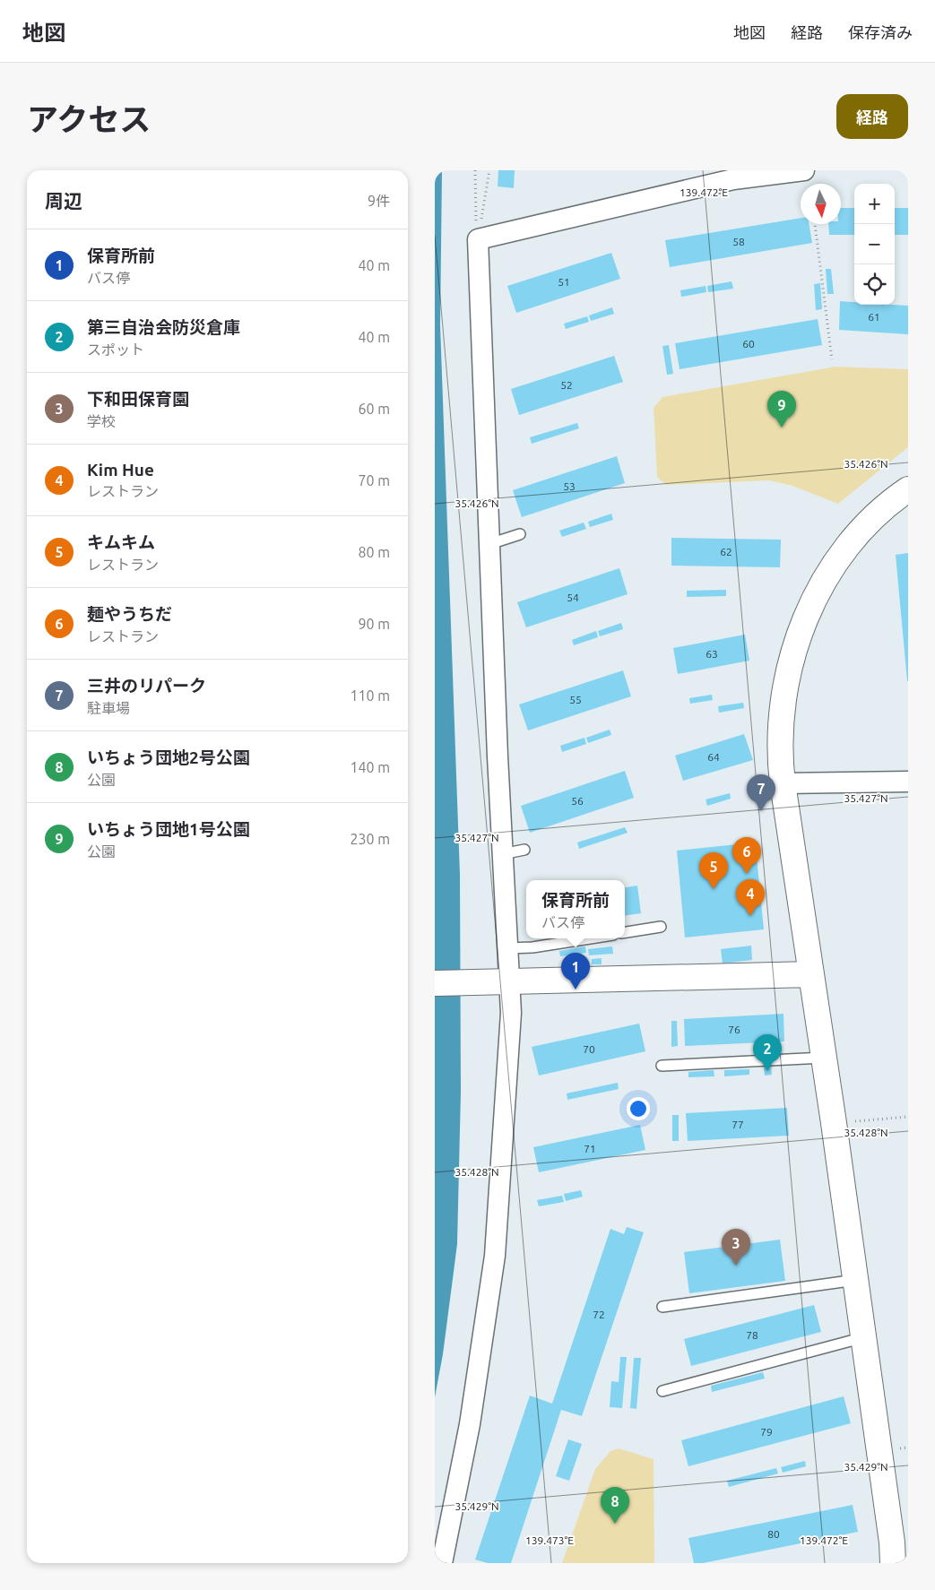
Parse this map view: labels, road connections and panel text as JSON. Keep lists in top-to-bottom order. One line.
{"house_numbers":["58","51","61","60","52","53","62","54","63","55","64","56","76","70","77","71","72","78","79","80"],"north":"bottom","page":{"header":"地図","nav":["地図","経路","保存済み"],"title":"アクセス","buttons":"経路","heading":["周辺","9件"],"map_buttons":["+","−"],"list":[{"mark":"1","name":"保育所前","note":"バス停","value":"40 m"},{"mark":"2","name":"第三自治会防災倉庫","note":"スポット","value":"40 m"},{"mark":"3","name":"下和田保育園","note":"学校","value":"60 m"},{"mark":"4","name":"Kim Hue","note":"レストラン","value":"70 m"},{"mark":"5","name":"キムキム","note":"レストラン","value":"80 m"},{"mark":"6","name":"麺やうちだ","note":"レストラン","value":"90 m"},{"mark":"7","name":"三井のリパーク","note":"駐車場","value":"110 m"},{"mark":"8","name":"いちょう団地2号公園","note":"公園","value":"140 m"},{"mark":"9","name":"いちょう団地1号公園","note":"公園","value":"230 m"}],"pins":["9","7","6","5","4","1","2","3","8"],"popup":["保育所前","バス停"]},"coordinates":["139.472°E","35.426°N","35.427°N","35.428°N","35.429°N","139.473°E"]}
